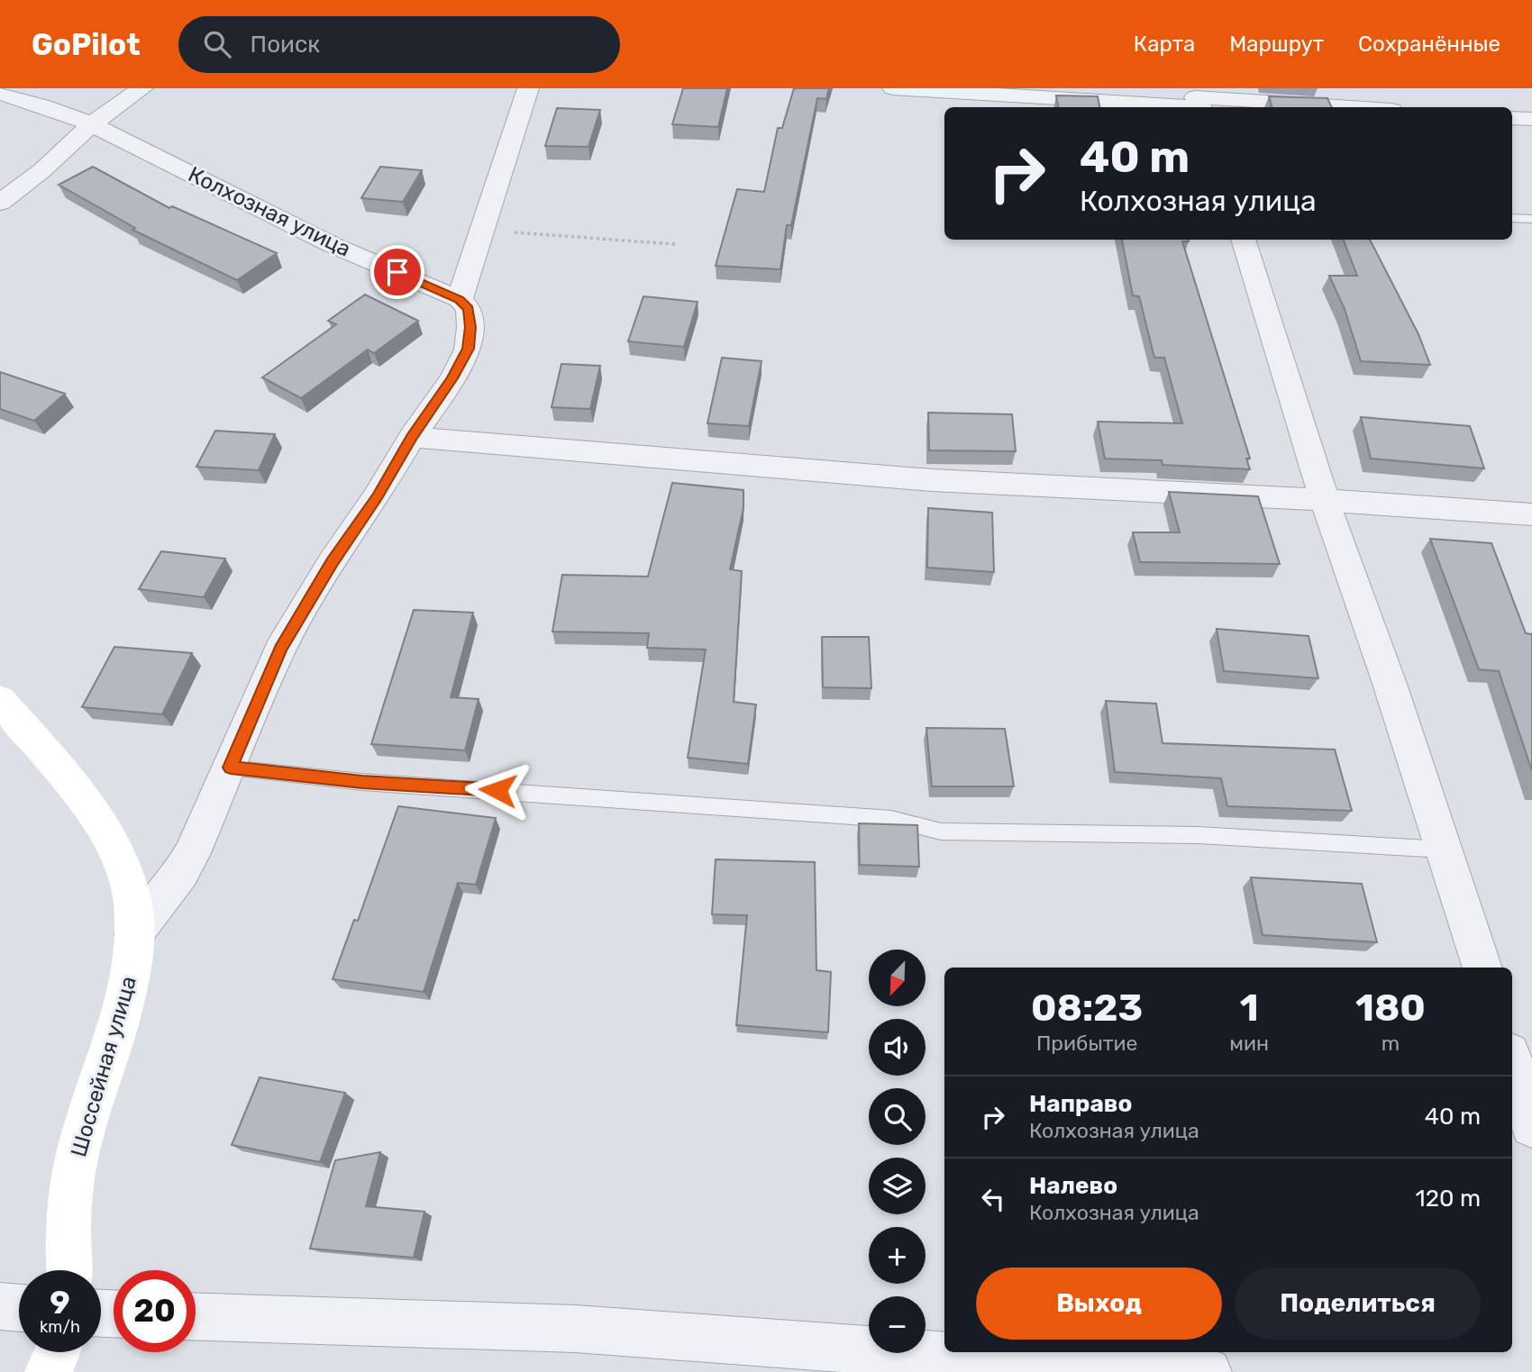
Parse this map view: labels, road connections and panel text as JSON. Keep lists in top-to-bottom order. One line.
{"streets":{"street":["Колхозная улица","Шоссейная улица"]},"north":"bottom left","page":{"header":"GoPilot","search":"Поиск","nav":["Карта","Маршрут","Сохранённые"],"turn":["40 m","Колхозная улица"],"map_buttons":["+","−"],"eta":["08:23","Прибытие","1","мин","180","m"],"list":[{"name":"Направо","note":"Колхозная улица","value":"40 m"},{"name":"Налево","note":"Колхозная улица","value":"120 m"}],"buttons":["Выход","Поделиться"],"speed":"9 km/h","limit":"20"}}
